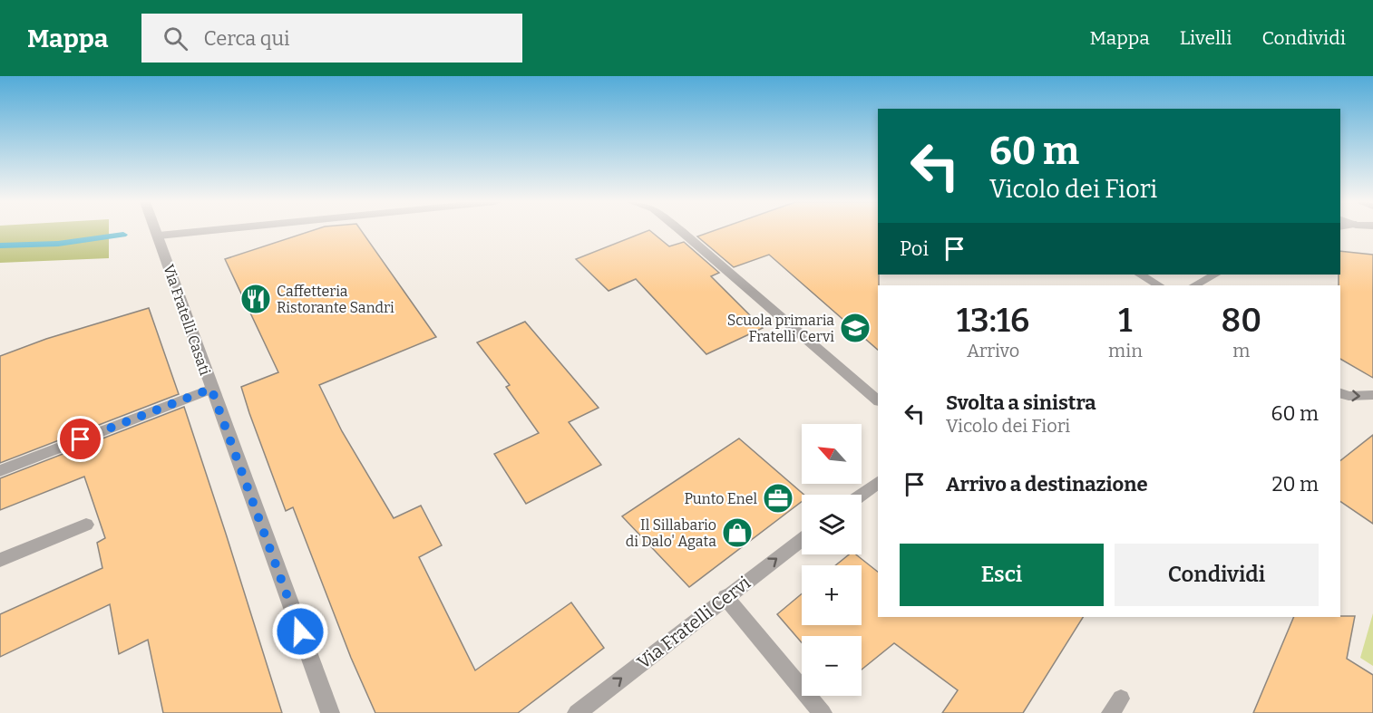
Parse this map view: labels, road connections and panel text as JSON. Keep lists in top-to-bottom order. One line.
{"streets":{"street":["Via Fratelli Casati","Via Fratelli Cervi"]},"one_way":["Via Fratelli Cervi"],"places":{"restaurant":["Caffetteria Ristorante Sandri"],"school or university":["Scuola primaria Fratelli Cervi"],"office":["Punto Enel"],"shop":["Il Sillabario di Dalo' Agata"]},"north":"top left","page":{"header":"Mappa","search":"Cerca qui","nav":["Mappa","Livelli","Condividi"],"turn":["60 m","Vicolo dei Fiori"],"then":"Poi","eta":["13:16","Arrivo","1","min","80","m"],"list":[{"name":"Svolta a sinistra","note":"Vicolo dei Fiori","value":"60 m"},{"name":"Arrivo a destinazione","value":"20 m"}],"map_buttons":["+","−"],"buttons":["Esci","Condividi"]}}
